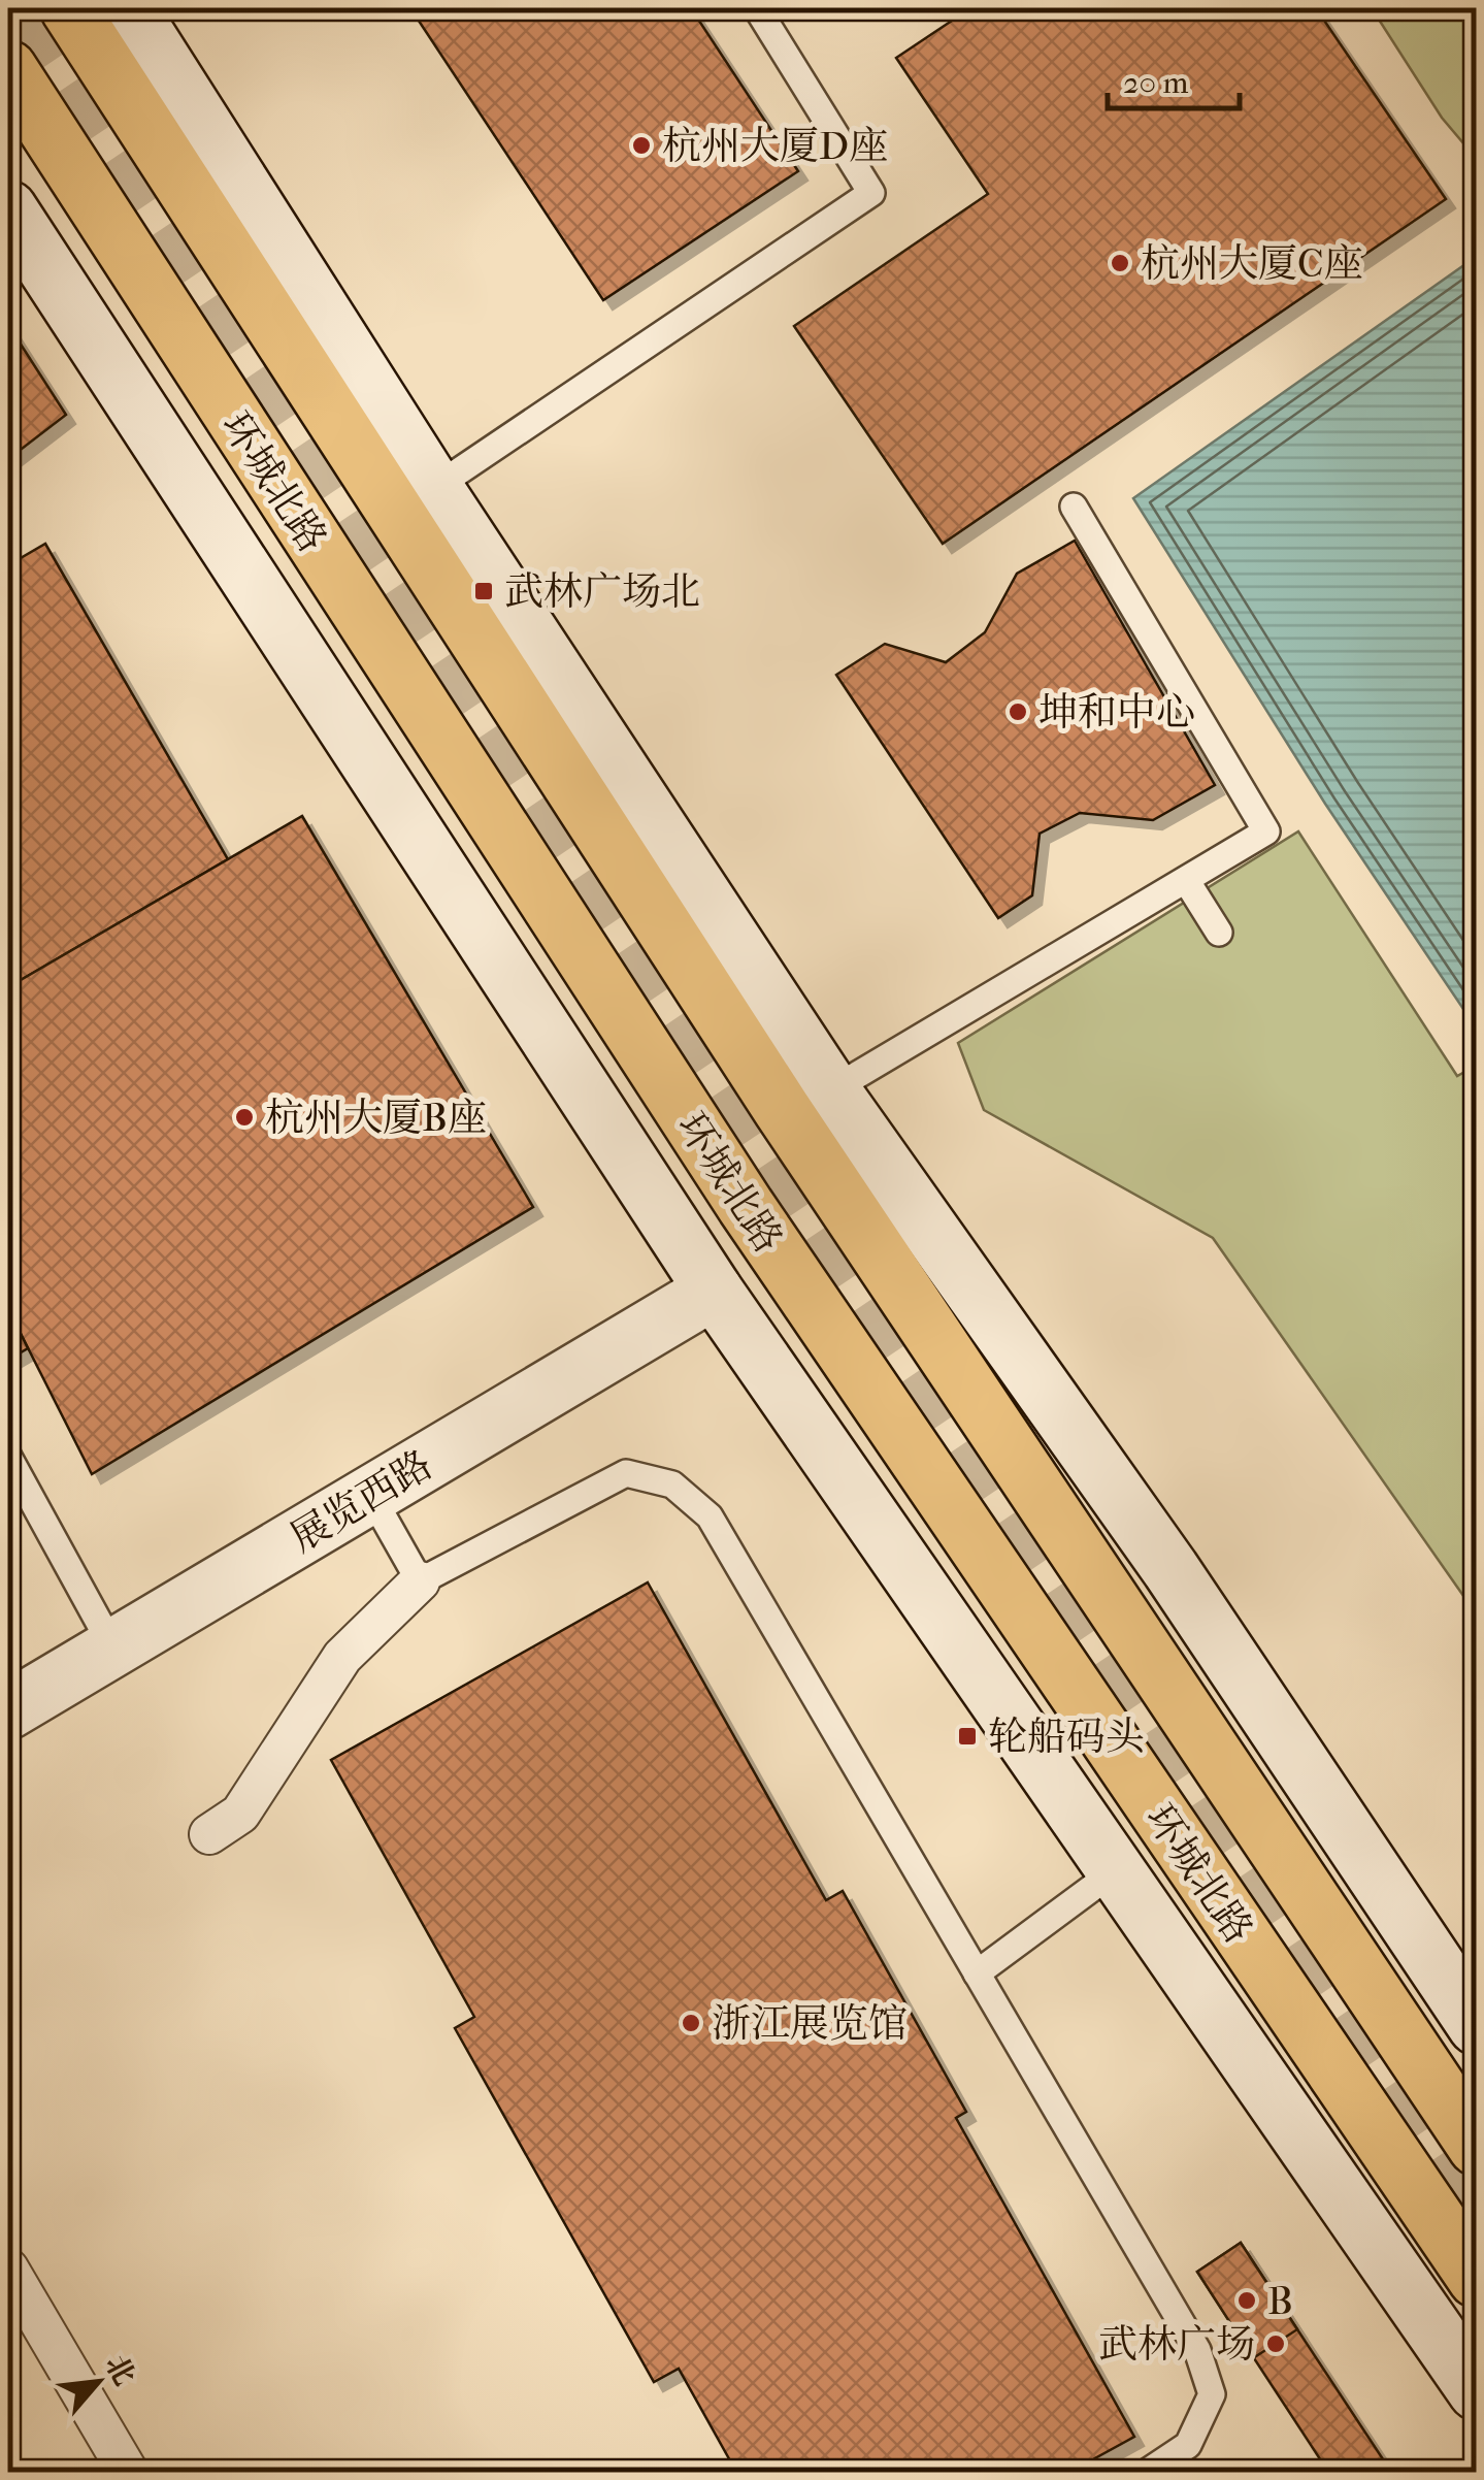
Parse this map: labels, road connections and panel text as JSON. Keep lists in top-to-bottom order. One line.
{"streets":{"main road":["环城北路","展览西路"]},"crossings":[["环城北路","展览西路"]],"places":{"other":["杭州大厦D座","杭州大厦C座","坤和中心","杭州大厦B座","浙江展览馆","B","武林广场"],"transit":["武林广场北","轮船码头"]},"scale_bar":"20 m","north":"top right"}
